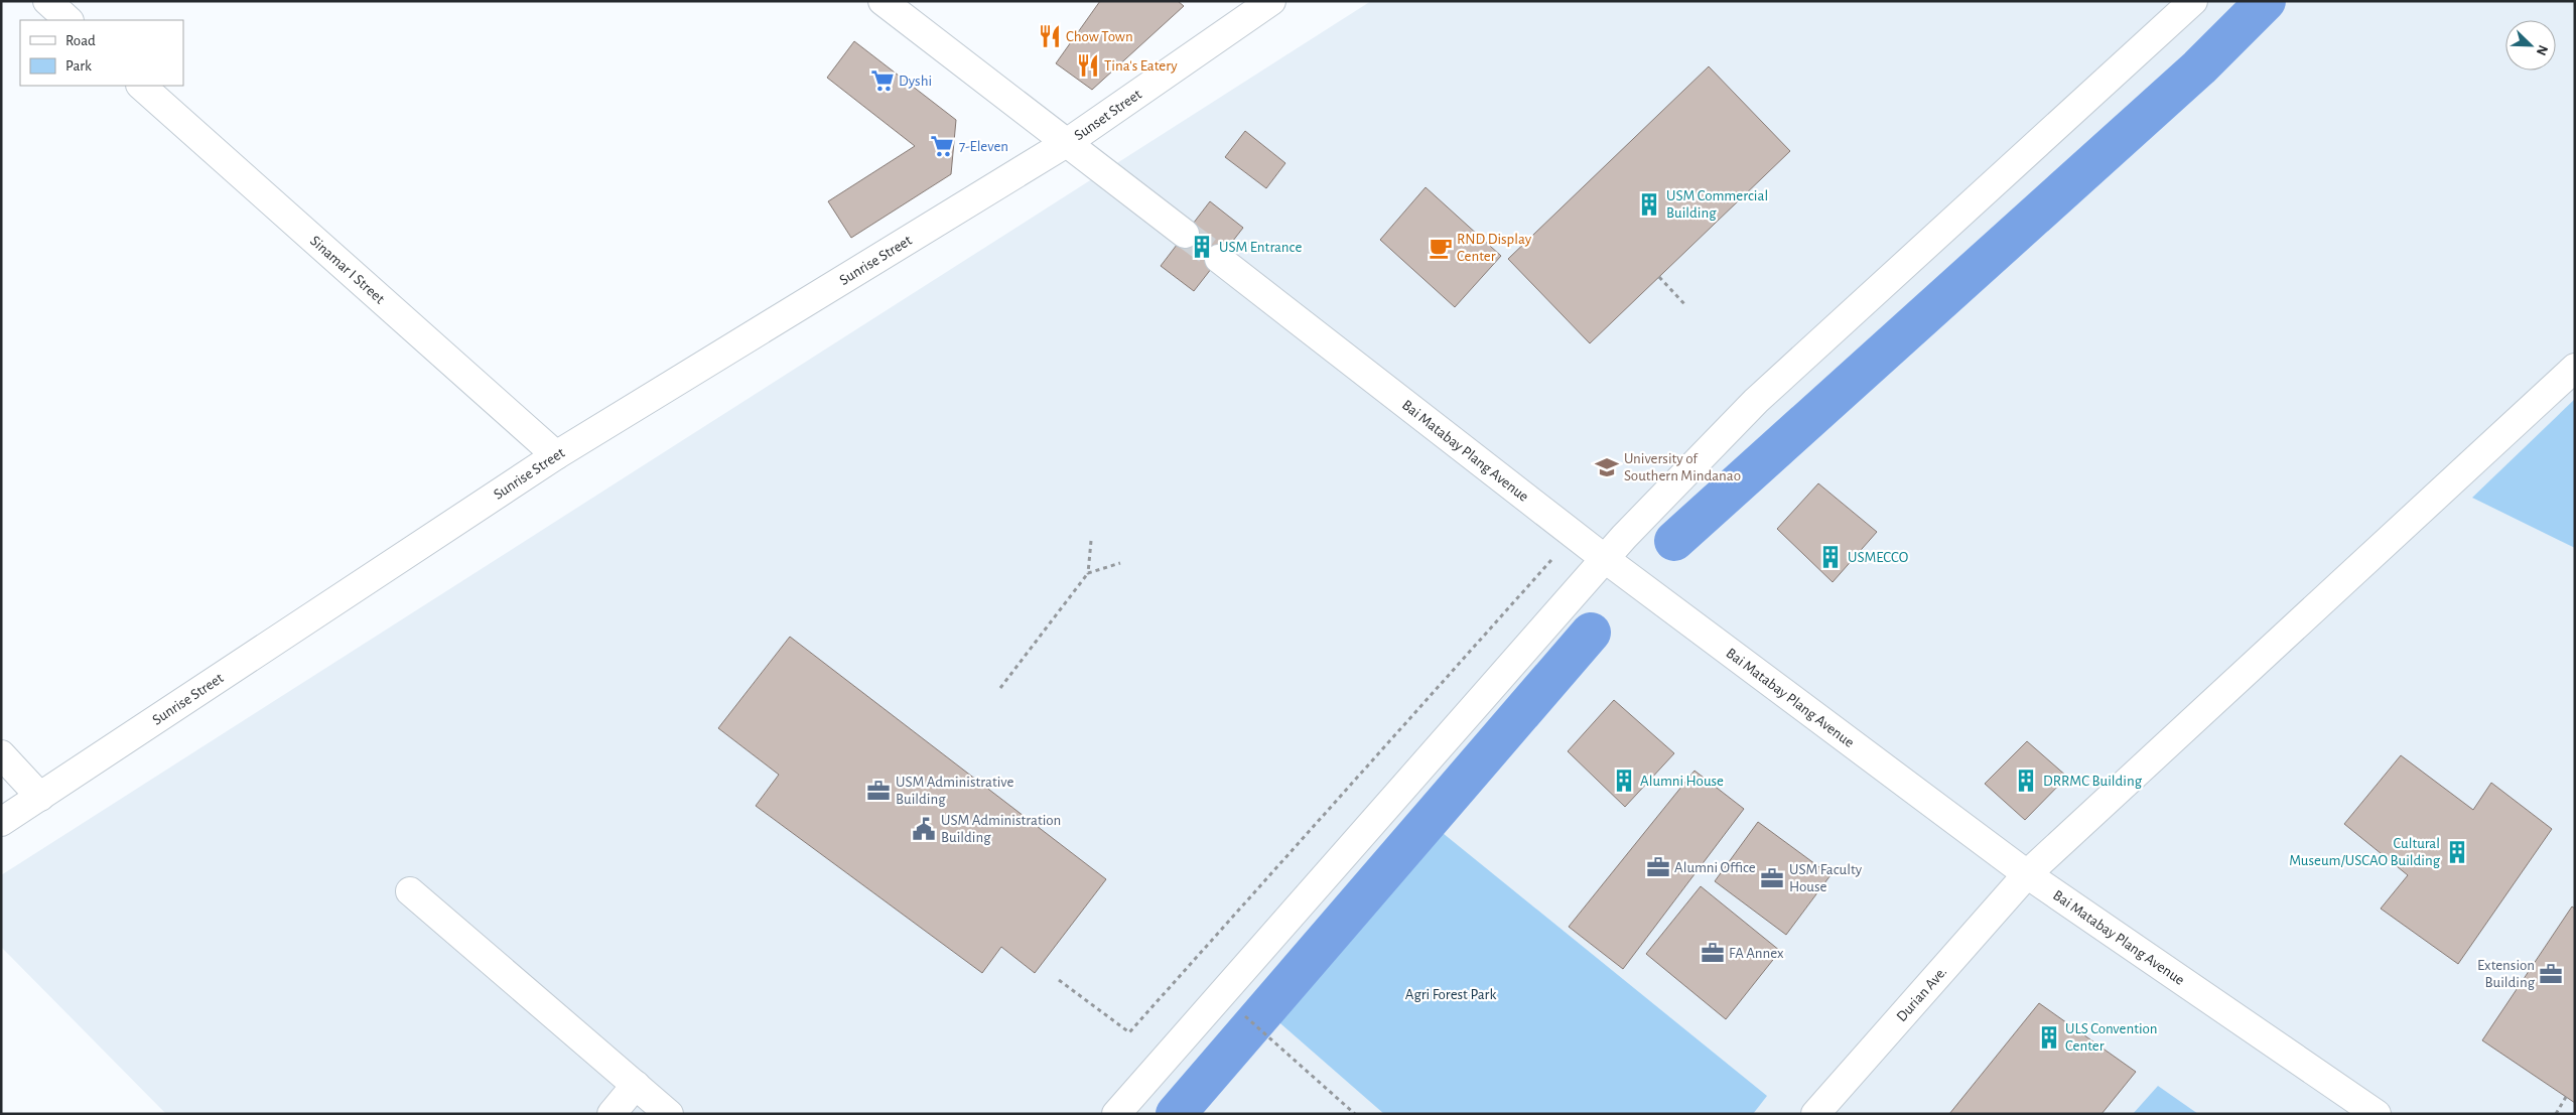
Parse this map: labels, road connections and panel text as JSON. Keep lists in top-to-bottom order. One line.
{"streets":{"street":["Sunset Street","Sunrise Street","Sinamar I Street","Bai Matabay Plang Avenue","Durian Ave."]},"crossings":[["Sunset Street","Sunrise Street"],["Sunrise Street","Sinamar I Street"],["Bai Matabay Plang Avenue","Durian Ave."]],"parks":["Agri Forest Park"],"places":{"restaurant":["Chow Town","Tina's Eatery"],"supermarket":["Dyshi","7-Eleven"],"building":["USM Commercial Building","USM Entrance","USMECCO","Alumni House","DRRMC Building","Cultural Museum/USCAO Building","ULS Convention Center"],"cafe":["RND Display Center"],"school or university":["University of Southern Mindanao"],"office":["USM Administrative Building","Alumni Office","USM Faculty House","FA Annex","Extension Building"],"public building":["USM Administration Building"]},"legend":["Road","Park"],"north":"bottom right"}
